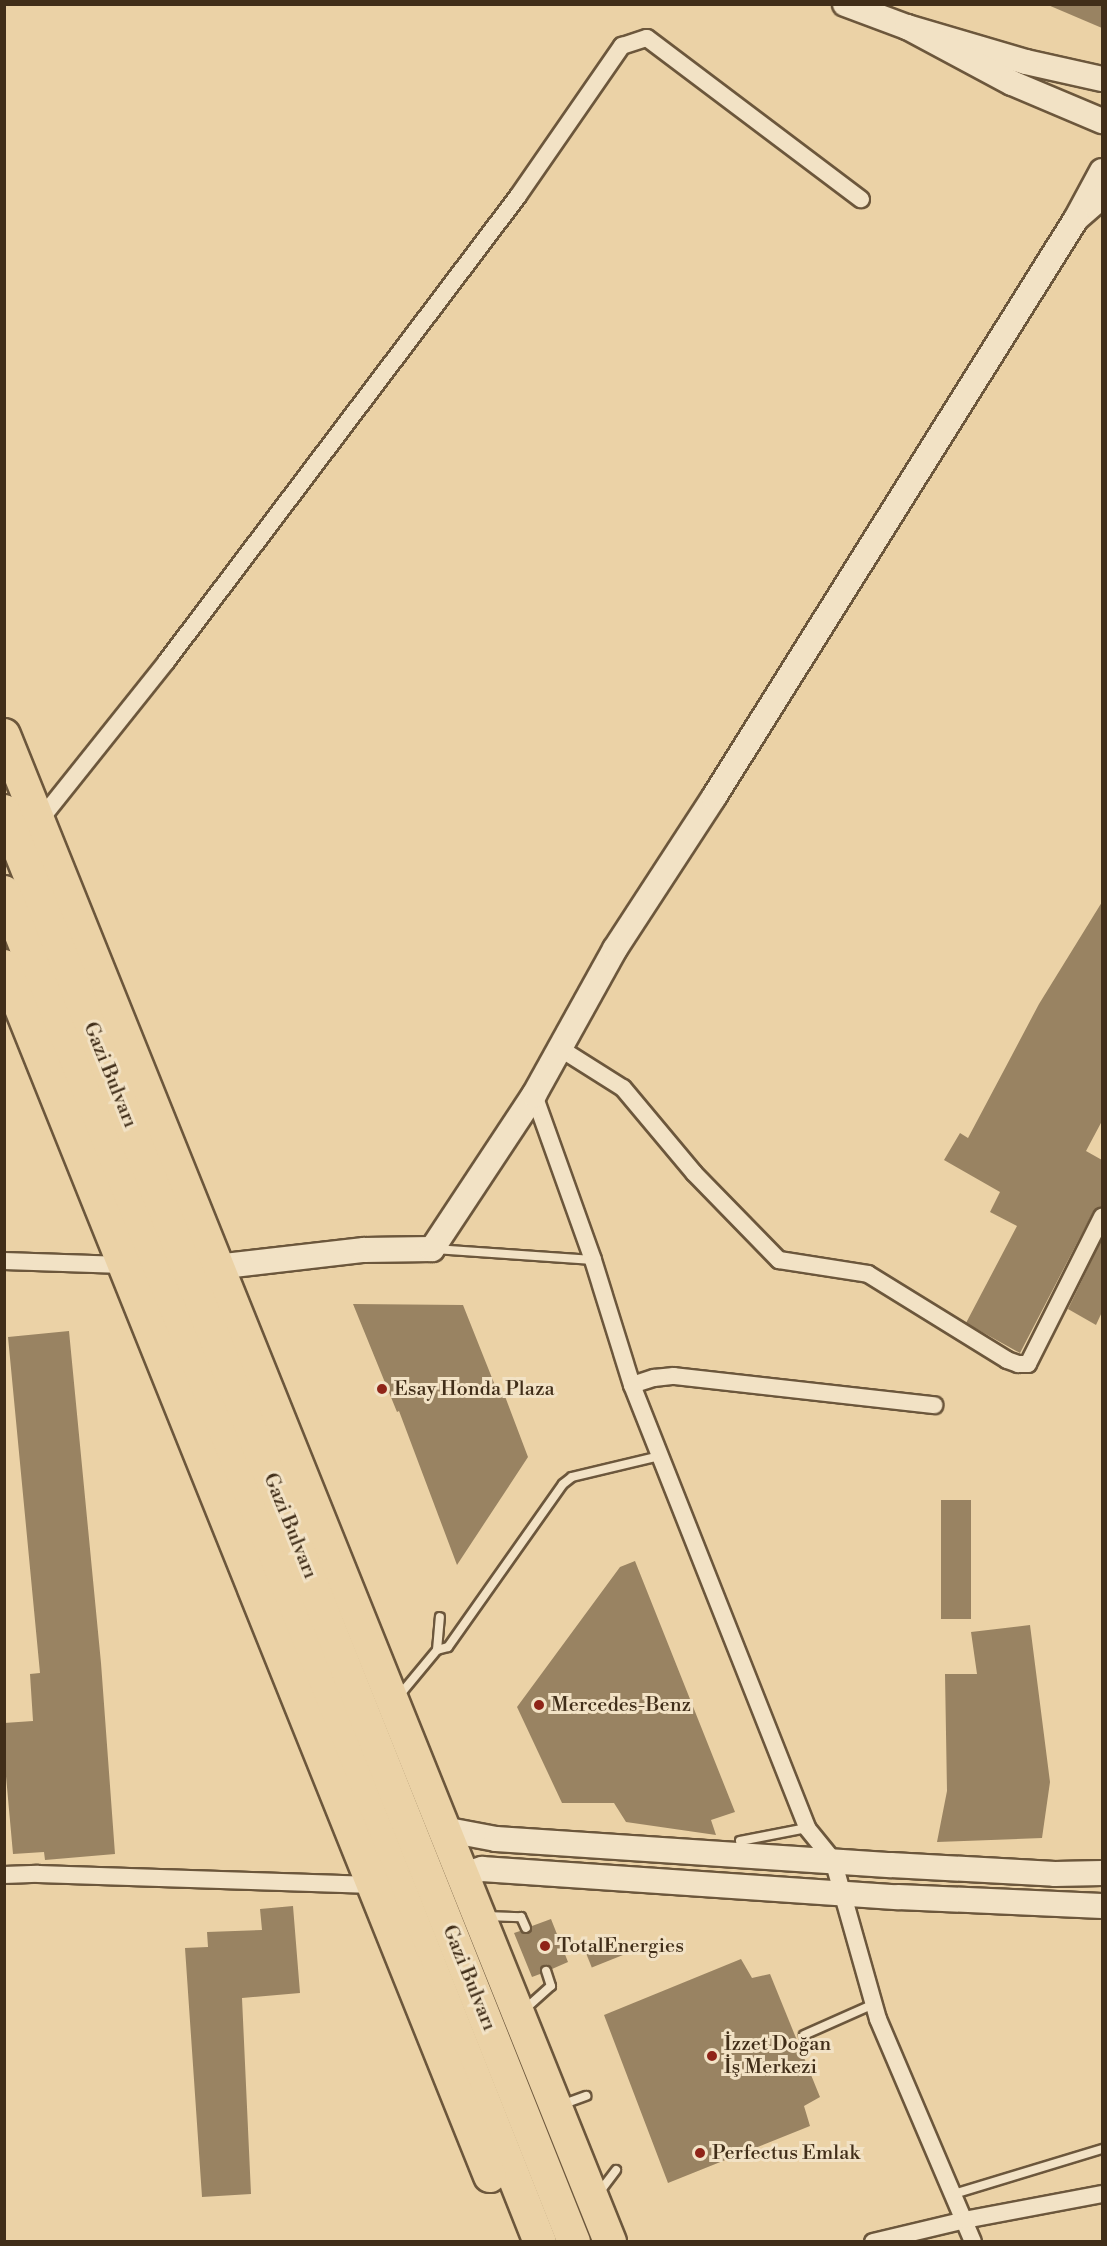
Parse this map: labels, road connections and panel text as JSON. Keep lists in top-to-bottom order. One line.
{"streets":{"highway":["Gazi Bulvarı"]},"places":["Esay Honda Plaza","Mercedes-Benz","TotalEnergies","İzzet Doğan İş Merkezi","Perfectus Emlak"]}
